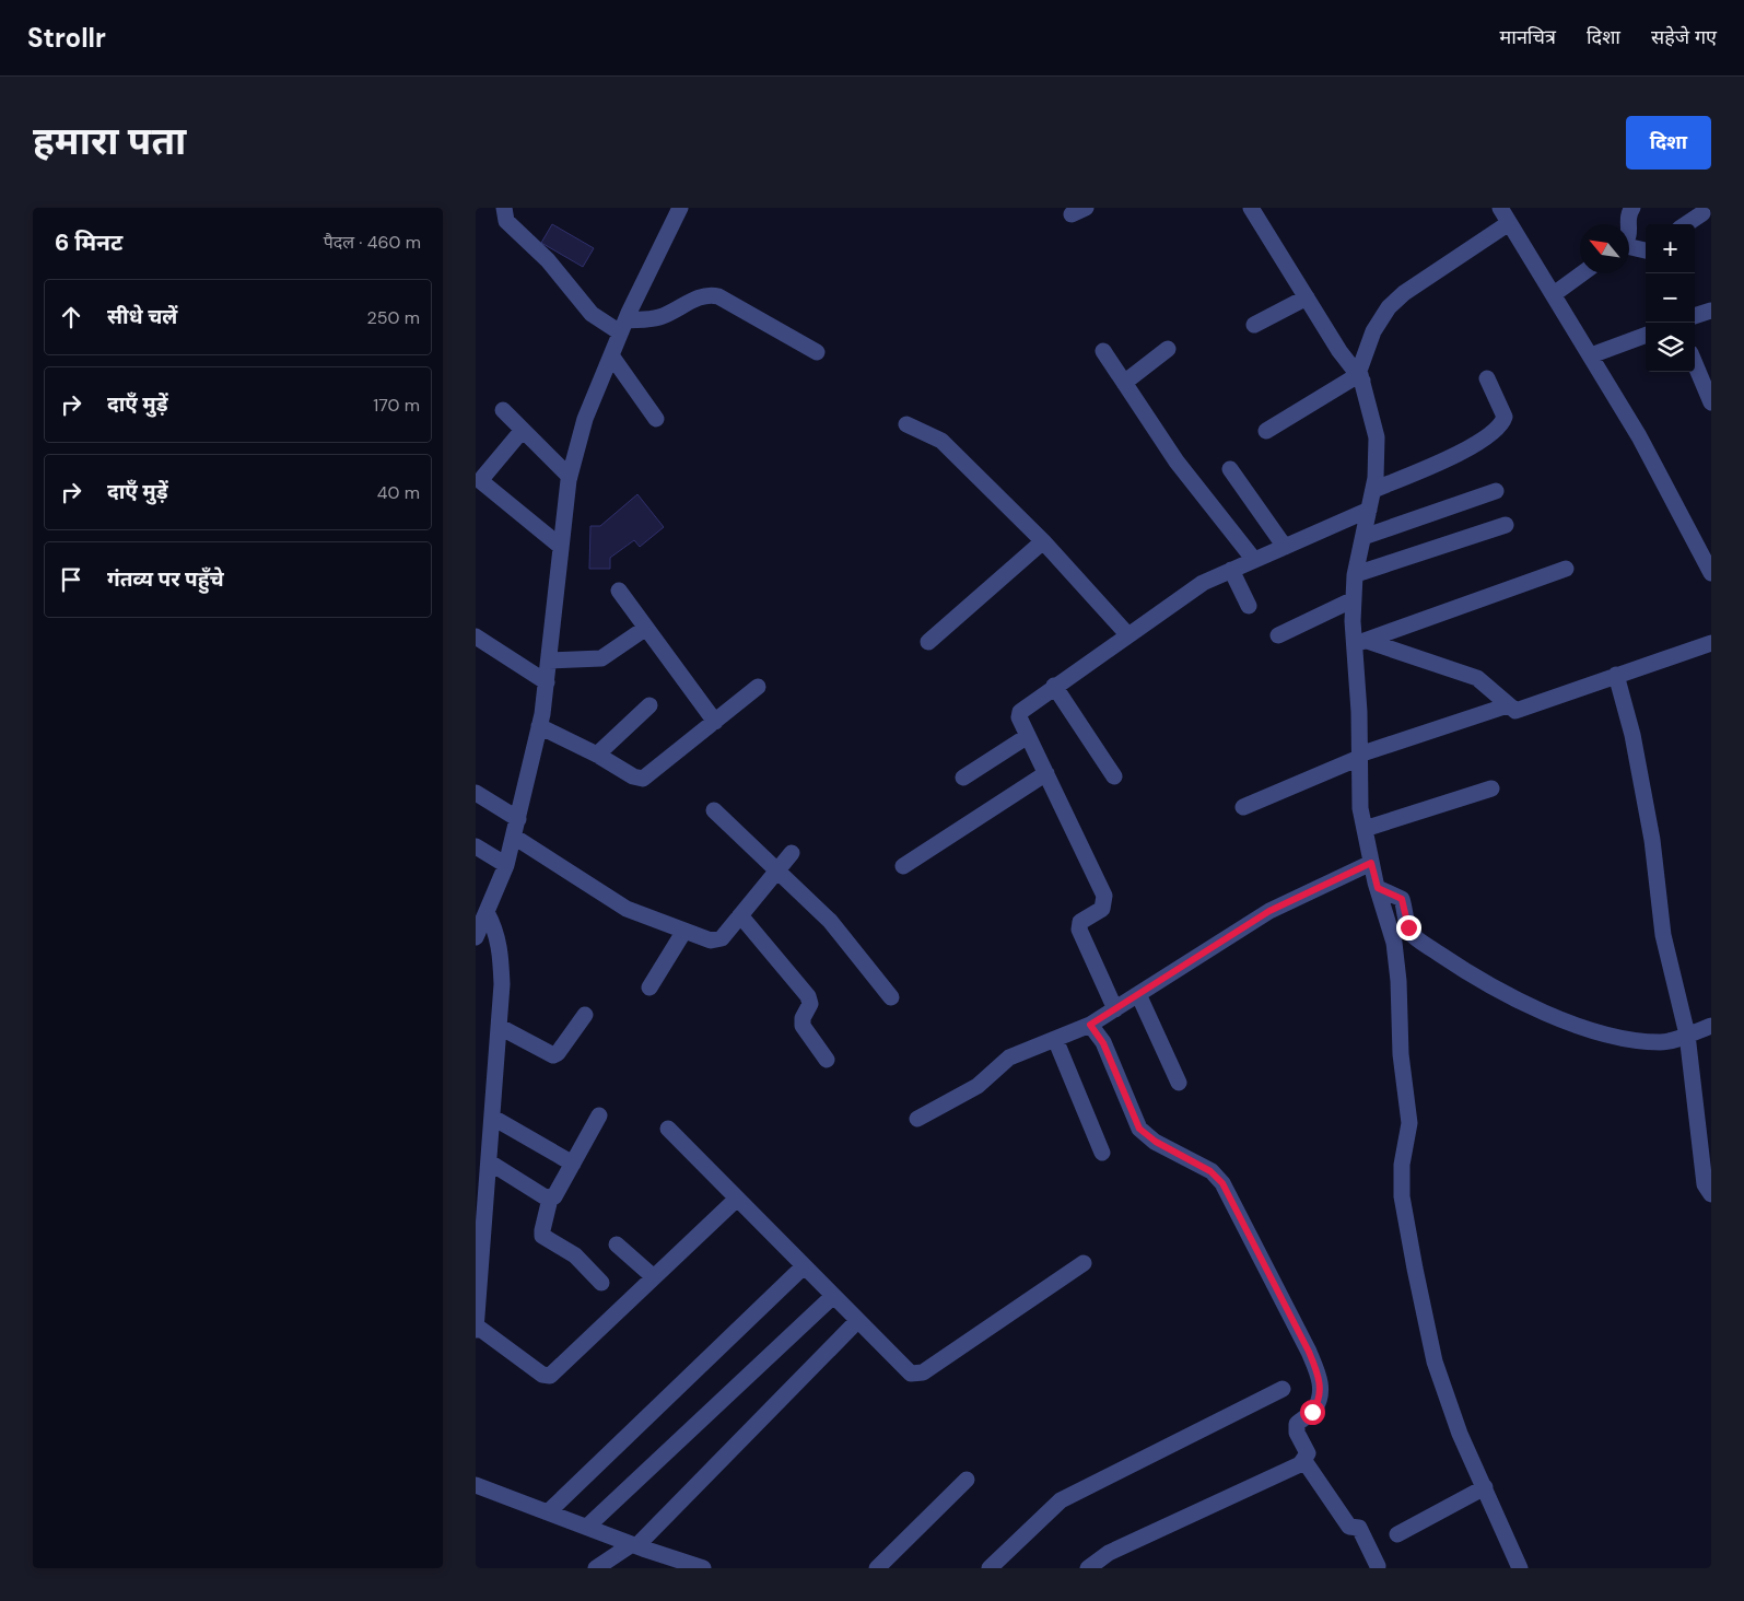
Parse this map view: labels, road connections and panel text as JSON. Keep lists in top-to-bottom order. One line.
{"north":"top left","page":{"header":"Strollr","nav":["मानचित्र","दिशा","सहेजे गए"],"title":"हमारा पता","buttons":"दिशा","heading":["6 मिनट","पैदल · 460 m"],"map_buttons":["+","−"],"list":[["सीधे चलें","250 m"],["दाएँ मुड़ें","170 m"],["दाएँ मुड़ें","40 m"],"गंतव्य पर पहुँचे"]}}
